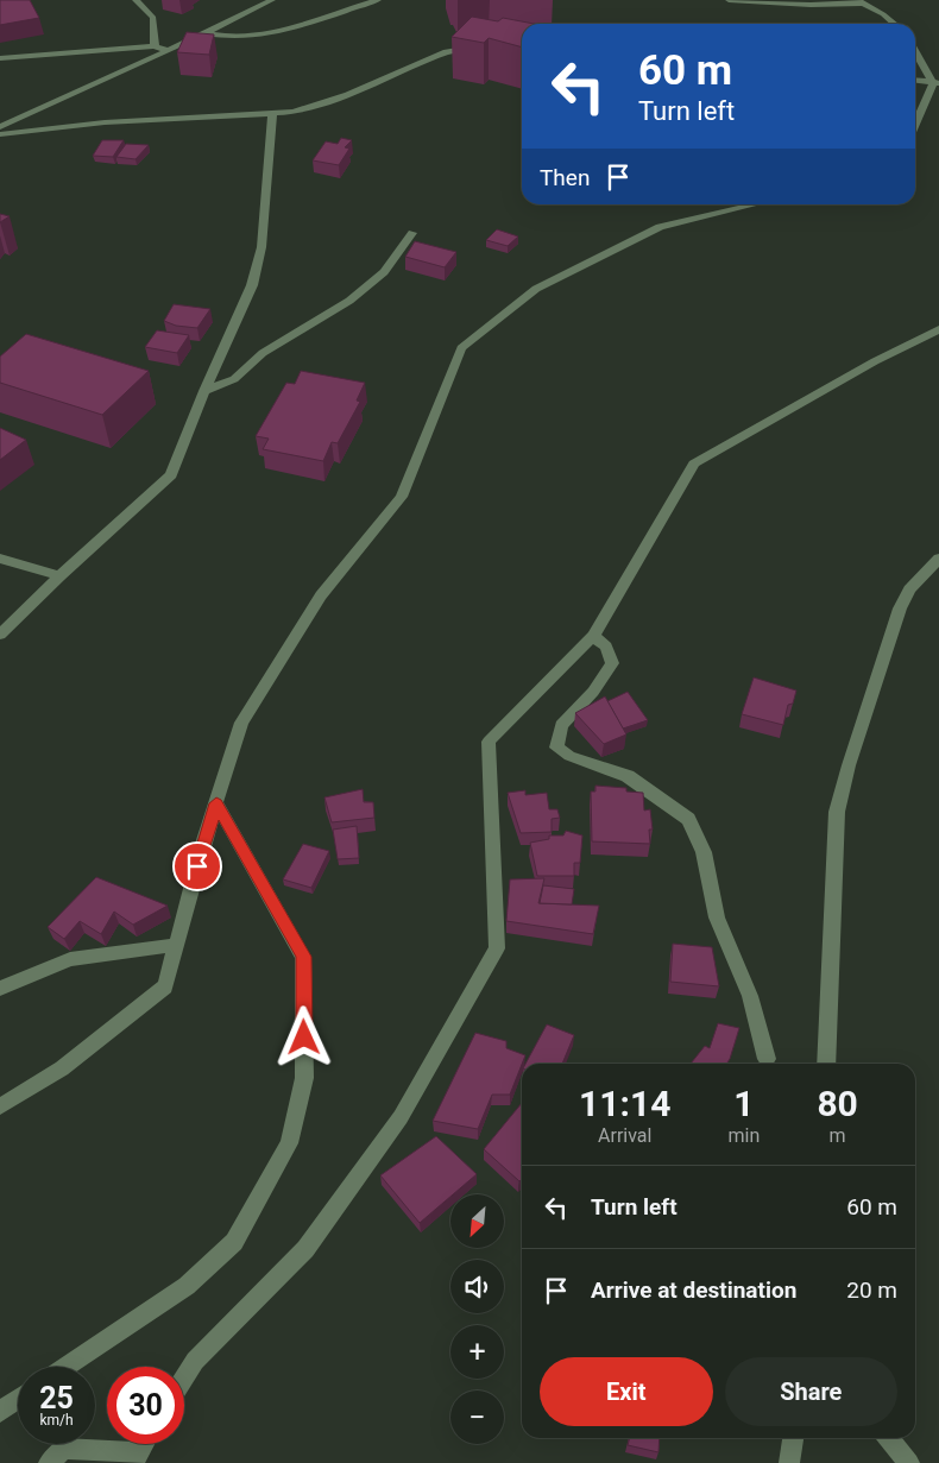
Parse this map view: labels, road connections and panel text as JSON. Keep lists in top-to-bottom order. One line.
{"north":"bottom left","page":{"turn":["60 m","Turn left"],"then":"Then","eta":["11:14","Arrival","1","min","80","m"],"list":[{"name":"Turn left","value":"60 m"},{"name":"Arrive at destination","value":"20 m"}],"map_buttons":["+","−"],"buttons":["Exit","Share"],"speed":"25 km/h","limit":"30"}}
